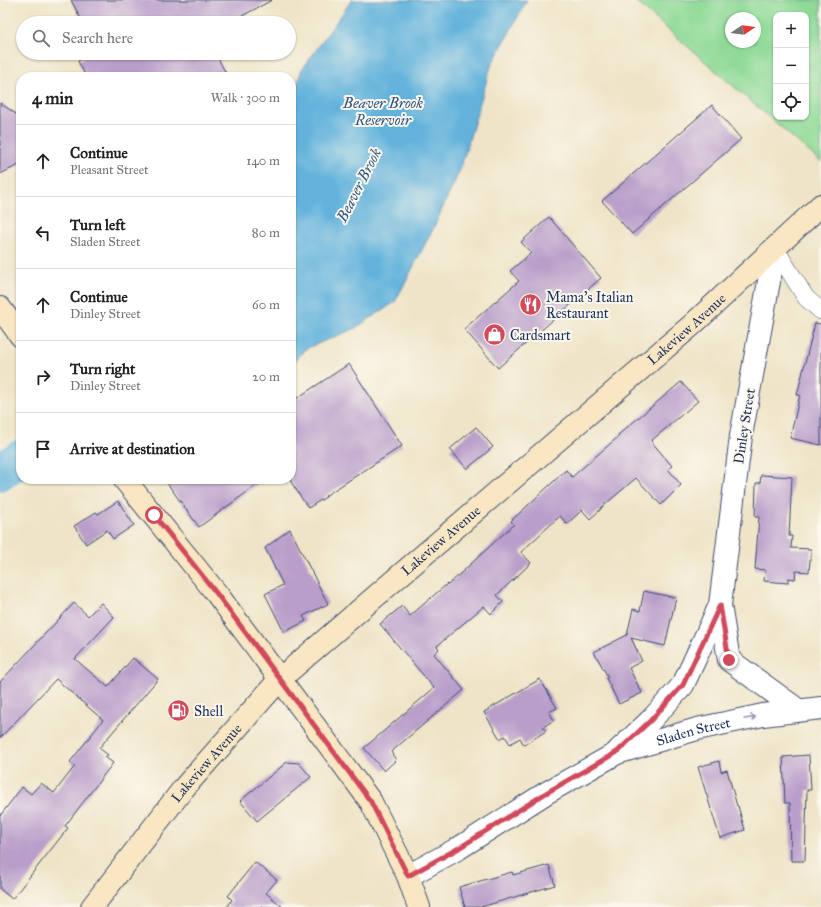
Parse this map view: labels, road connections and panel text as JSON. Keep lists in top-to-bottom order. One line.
{"streets":{"main road":["Lakeview Avenue"],"street":["Dinley Street","Sladen Street"]},"crossings":[["Lakeview Avenue","Dinley Street"],["Dinley Street","Sladen Street"]],"one_way":["Sladen Street"],"water":["Beaver Brook Reservoir","Beaver Brook"],"places":{"restaurant":["Mama's Italian Restaurant"],"shop":["Cardsmart"],"fuel station":["Shell"]},"north":"right","page":{"map_buttons":["+","−"],"search":"Search here","heading":["4 min","Walk · 300 m"],"list":[["Continue","Pleasant Street","140 m"],["Turn left","Sladen Street","80 m"],["Continue","Dinley Street","60 m"],["Turn right","Dinley Street","20 m"],"Arrive at destination"]}}
